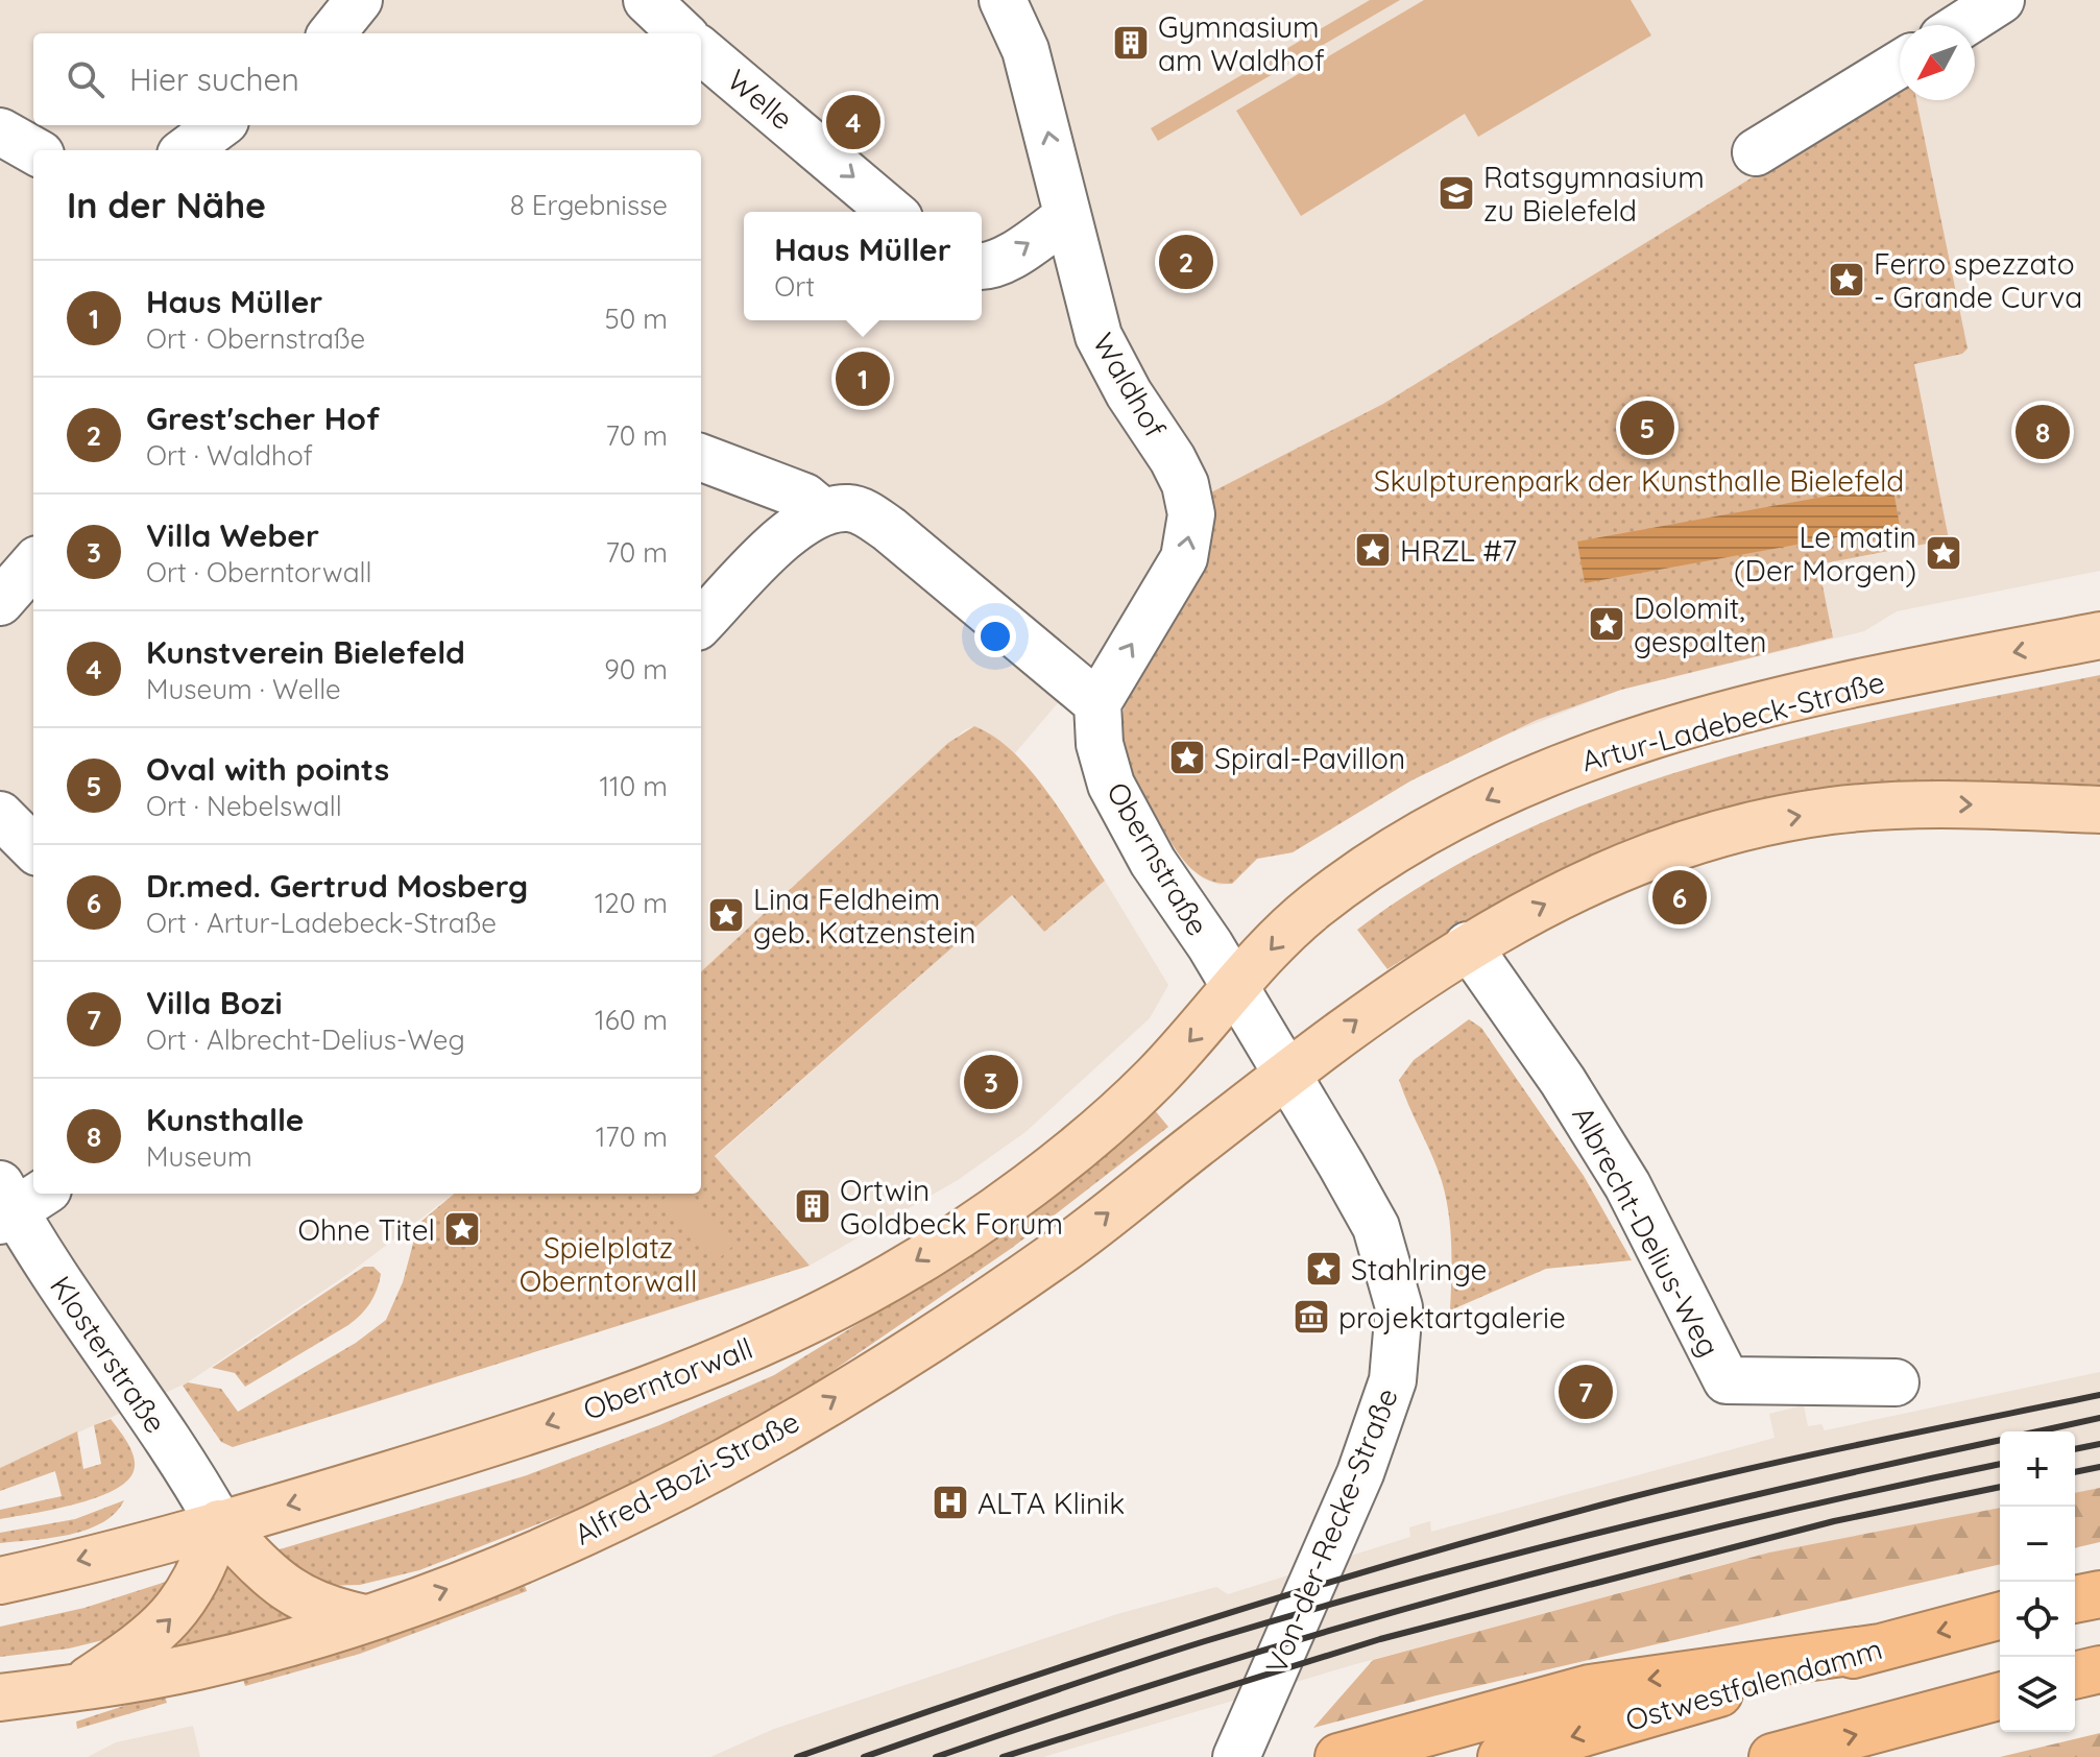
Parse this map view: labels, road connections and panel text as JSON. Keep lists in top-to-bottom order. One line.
{"streets":{"highway":["Ostwestfalendamm"],"main road":["Artur-Ladebeck-Straße","Oberntorwall","Alfred-Bozi-Straße"],"street":["Welle","Waldhof","Obernstraße","Albrecht-Delius-Weg","Klosterstraße","Von-der-Recke-Straße"]},"crossings":[["Waldhof","Obernstraße"],["Artur-Ladebeck-Straße","Obernstraße"],["Artur-Ladebeck-Straße","Oberntorwall"],["Artur-Ladebeck-Straße","Von-der-Recke-Straße"],["Obernstraße","Oberntorwall"],["Obernstraße","Von-der-Recke-Straße"],["Klosterstraße","Oberntorwall"],["Oberntorwall","Von-der-Recke-Straße"],["Alfred-Bozi-Straße","Von-der-Recke-Straße"]],"one_way":["Welle","Waldhof","Oberntorwall","Alfred-Bozi-Straße"],"parks":["Skulpturenpark der Kunsthalle Bielefeld","Spielplatz Oberntorwall"],"places":{"building":["Gymnasium am Waldhof","Ortwin Goldbeck Forum"],"school or university":["Ratsgymnasium zu Bielefeld"],"place":["Ferro spezzato - Grande Curva","HRZL #7","Le matin (Der Morgen)","Dolomit, gespalten","Spiral-Pavillon","Lina Feldheim geb. Katzenstein","Ohne Titel","Stahlringe"],"museum":["projektartgalerie"],"hospital":["ALTA Klinik"]},"north":"bottom left","page":{"search":"Hier suchen","pins":["4","2","1","5","8","6","3","7"],"heading":["In der Nähe","8 Ergebnisse"],"popup":["Haus Müller","Ort"],"list":[{"mark":"1","name":"Haus Müller","note":"Ort · Obernstraße","value":"50 m"},{"mark":"2","name":"Grest'scher Hof","note":"Ort · Waldhof","value":"70 m"},{"mark":"3","name":"Villa Weber","note":"Ort · Oberntorwall","value":"70 m"},{"mark":"4","name":"Kunstverein Bielefeld","note":"Museum · Welle","value":"90 m"},{"mark":"5","name":"Oval with points","note":"Ort · Nebelswall","value":"110 m"},{"mark":"6","name":"Dr.med. Gertrud Mosberg","note":"Ort · Artur-Ladebeck-Straße","value":"120 m"},{"mark":"7","name":"Villa Bozi","note":"Ort · Albrecht-Delius-Weg","value":"160 m"},{"mark":"8","name":"Kunsthalle","note":"Museum","value":"170 m"}],"map_buttons":["+","−"]}}
